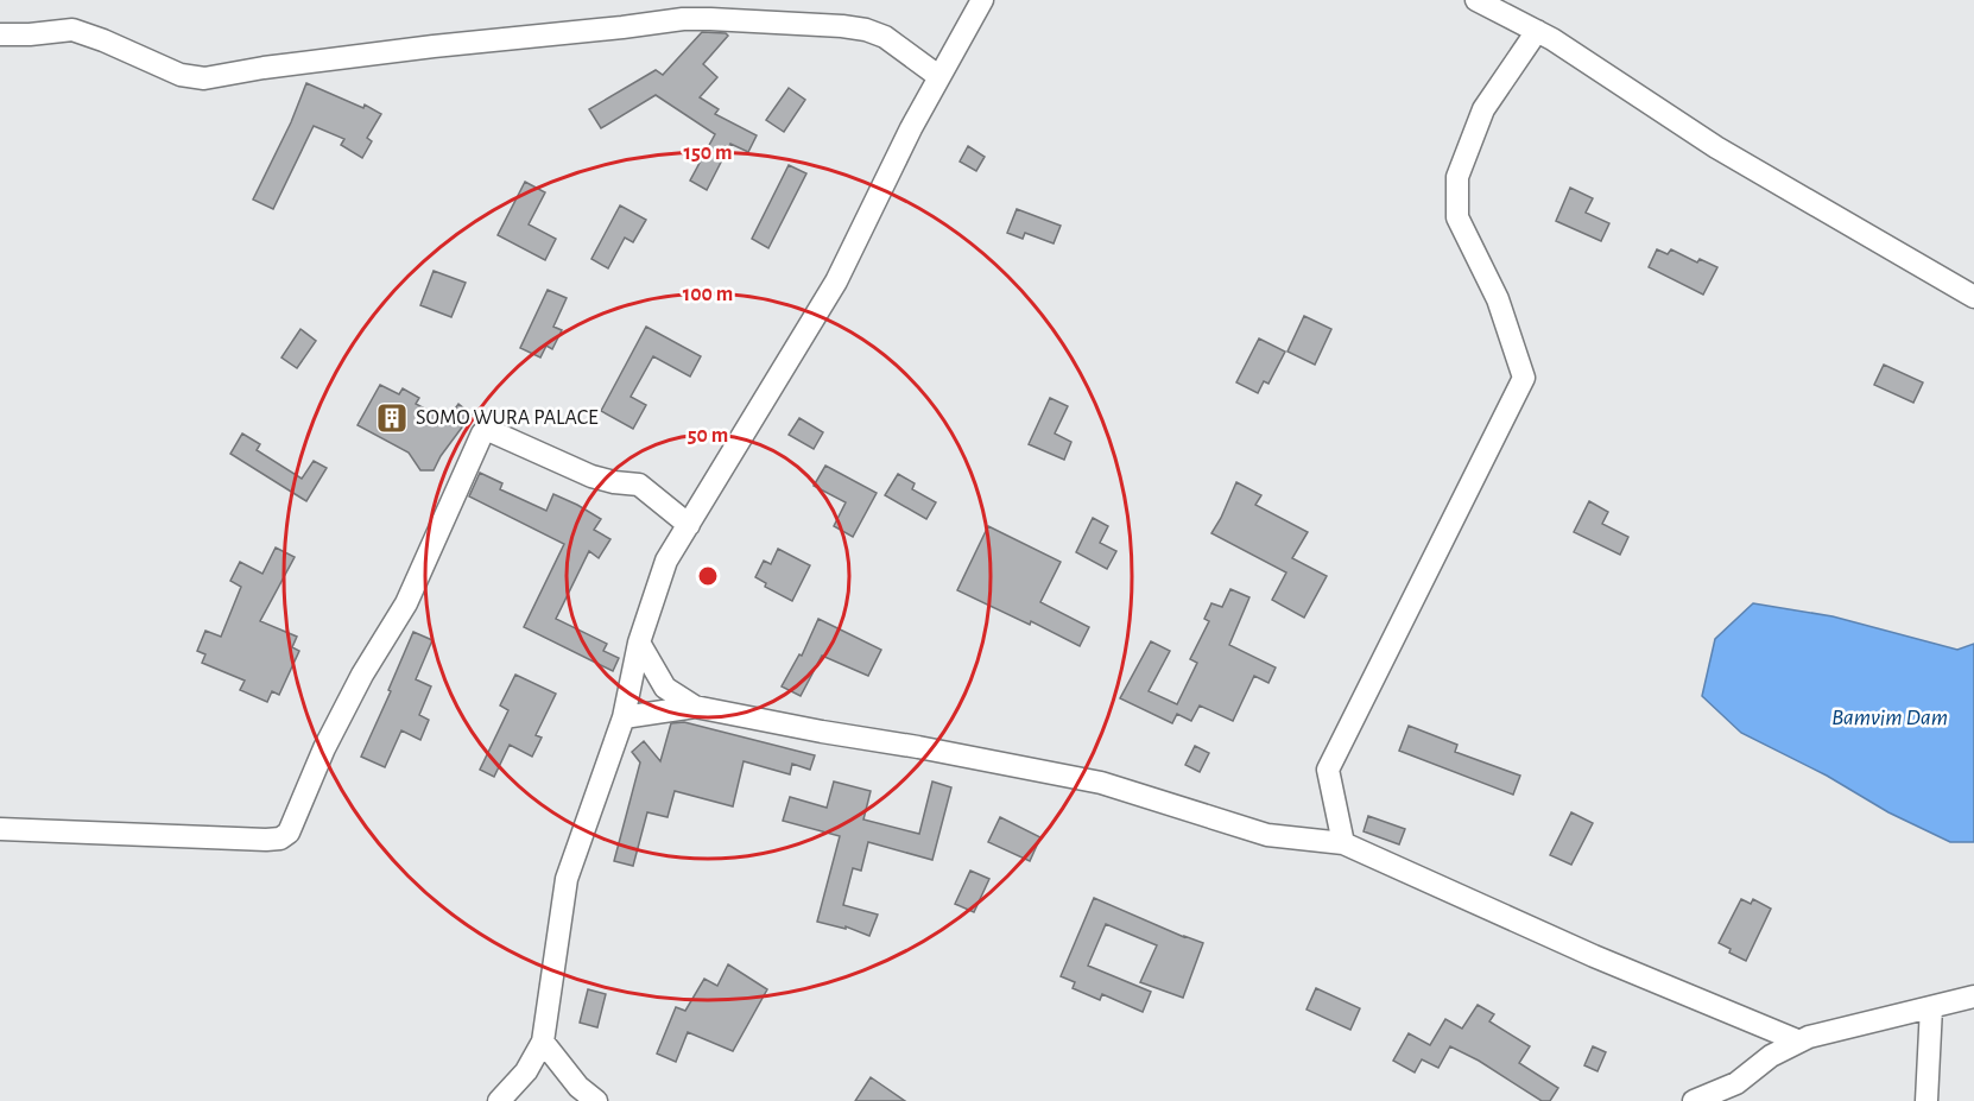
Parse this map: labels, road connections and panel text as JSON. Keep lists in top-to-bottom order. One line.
{"water":["Bamvim Dam"],"places":{"building":["SOMO WURA PALACE"]},"rings":["150 m","100 m","50 m"]}
